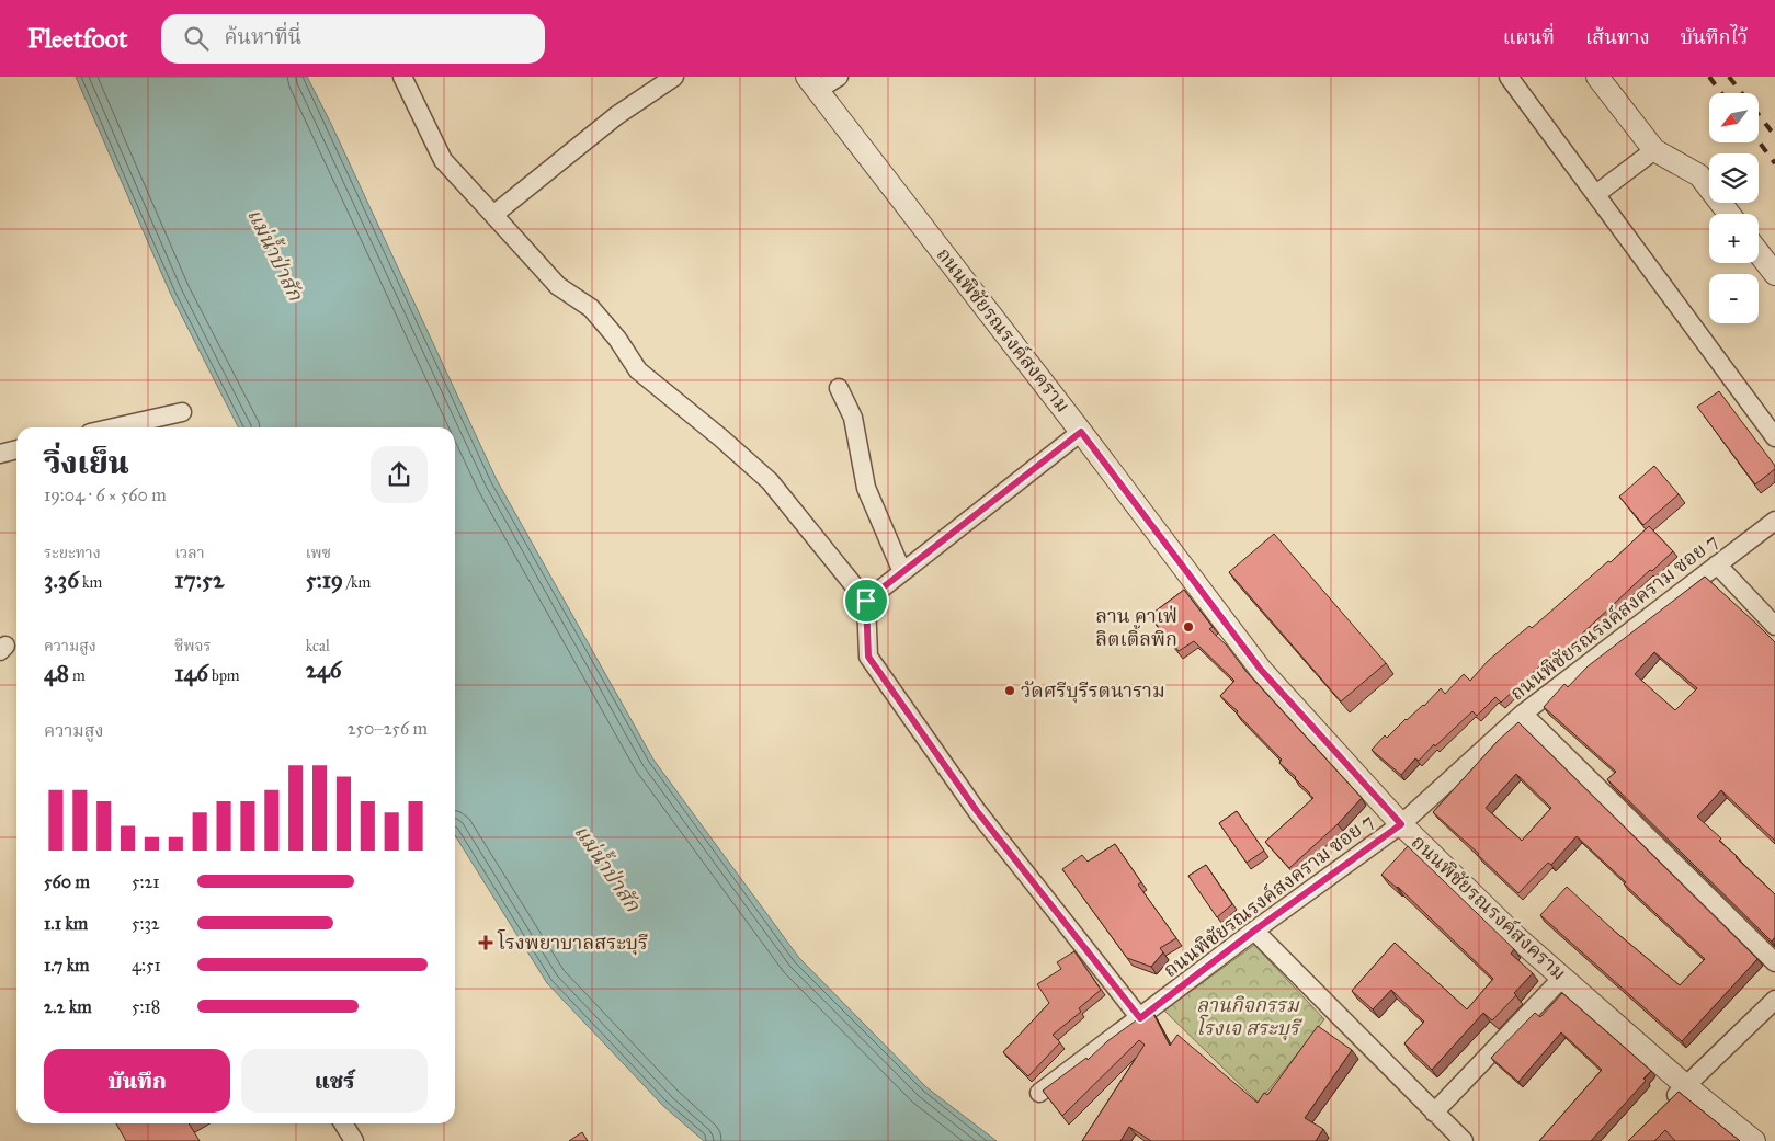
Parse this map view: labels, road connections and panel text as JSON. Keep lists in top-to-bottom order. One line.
{"streets":{"street":["ถนนพิชัยรณรงค์สงคราม","ถนนพิชัยรณรงค์สงคราม ซอย 7"]},"crossings":[["ถนนพิชัยรณรงค์สงคราม","ถนนพิชัยรณรงค์สงคราม ซอย 7"]],"water":["แม่น้ำป่าสัก"],"parks":["ลานกิจกรรม โรงเจ สระบุรี"],"places":{"other":["ลาน คาเฟ่ ลิตเติ้ลพิก","วัดศรีบุรีรตนาราม"],"health":["โรงพยาบาลสระบุรี"]},"north":"bottom left","page":{"header":"Fleetfoot","search":"ค้นหาที่นี่","nav":["แผนที่","เส้นทาง","บันทึกไว้"],"map_buttons":["+","−"],"heading":["วิ่งเย็น","19:04 · 6 × 560 m"],"stats":[["ระยะทาง","3.36 km"],["เวลา","17:52"],["เพซ","5:19 /km"],["ความสูง","48 m"],["ชีพจร","146 bpm"],["kcal","246"]],"chart":["ความสูง","250–256 m"],"list":[{"name":"560 m","note":"5:21"},{"name":"1.1 km","note":"5:32"},{"name":"1.7 km","note":"4:51"},{"name":"2.2 km","note":"5:18"}],"buttons":["บันทึก","แชร์"]}}
